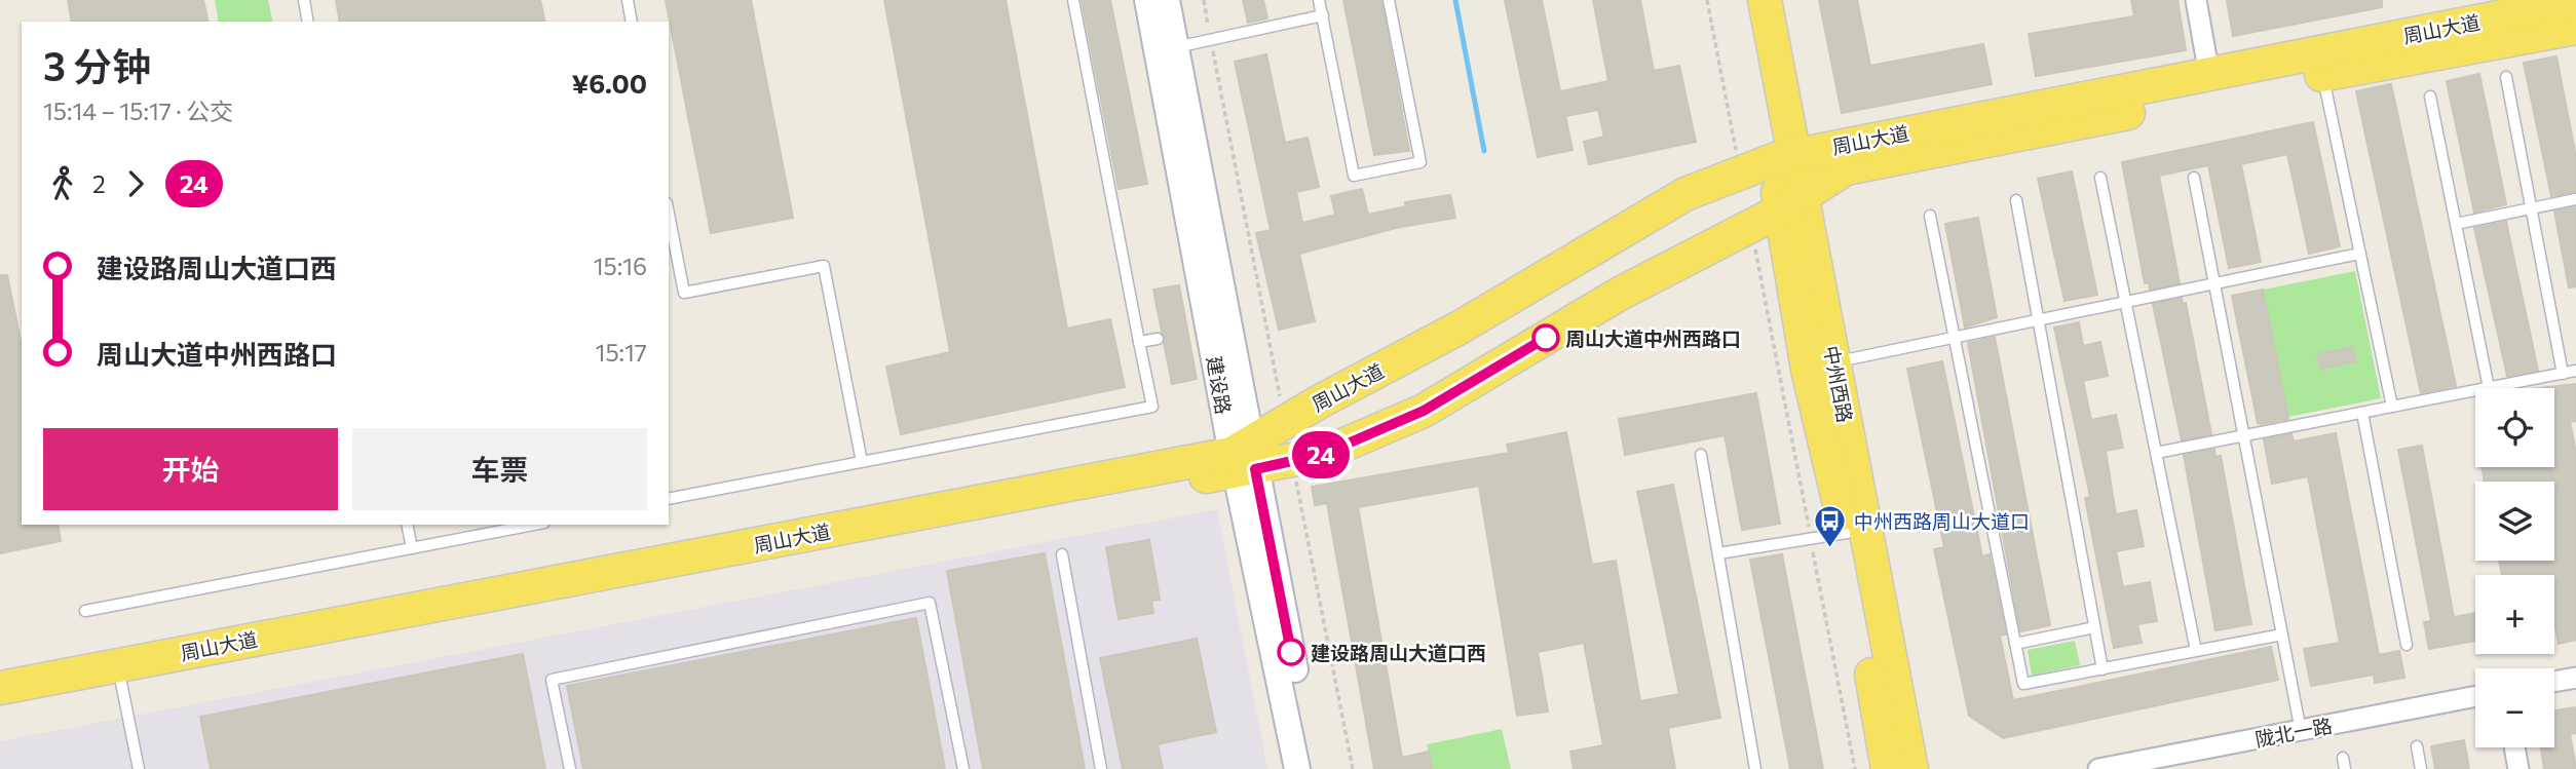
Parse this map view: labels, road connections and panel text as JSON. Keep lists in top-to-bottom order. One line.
{"streets":{"main road":["周山大道","中州西路"],"street":["建设路","陇北一路"]},"crossings":[["周山大道","中州西路"],["周山大道","建设路"]],"places":{"other":["周山大道中州西路口","建设路周山大道口西"],"bus stop":["中州西路周山大道口"]},"lines":["bus line 24"],"page":{"on_map":"24","heading":["3 分钟","15:14 – 15:17 · 公交","¥6.00"],"legs":["2","24"],"list":[{"name":"建设路周山大道口西","value":"15:16"},{"name":"周山大道中州西路口","value":"15:17"}],"map_buttons":["+","−"],"buttons":["开始","车票"]}}
